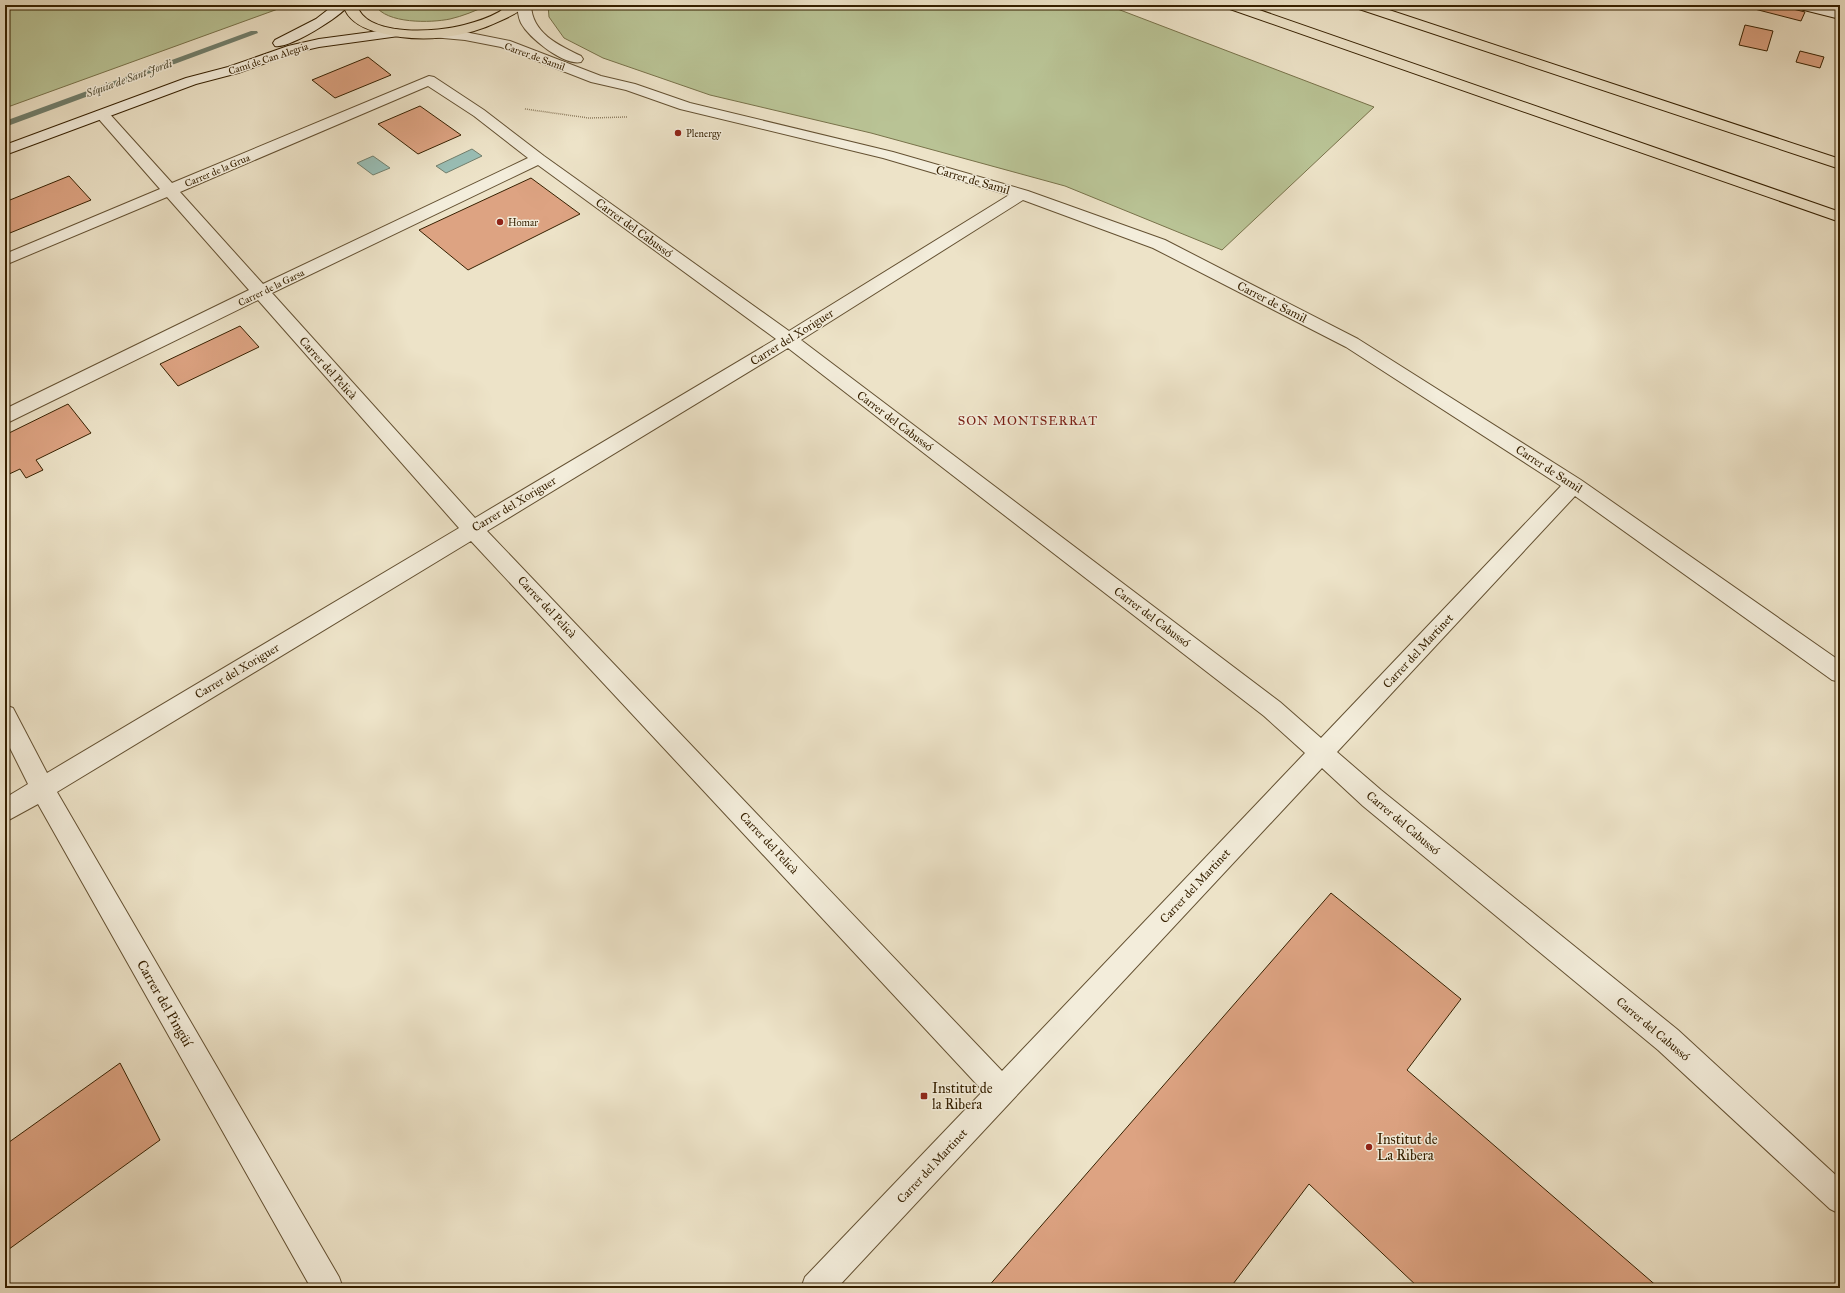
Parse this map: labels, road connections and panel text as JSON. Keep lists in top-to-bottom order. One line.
{"streets":{"street":["Carrer de Samil","Camí de Can Alegria","Carrer de la Grua","Carrer del Cabussó","Carrer de la Garsa","Carrer del Xoriguer","Carrer del Pelicà","Carrer del Martinet","Carrer del Pingüí"]},"crossings":[["Carrer de Samil","Carrer del Xoriguer"],["Carrer de Samil","Carrer del Martinet"],["Camí de Can Alegria","Carrer del Pelicà"],["Carrer de la Grua","Carrer del Cabussó"],["Carrer de la Grua","Carrer del Pelicà"],["Carrer del Cabussó","Carrer de la Garsa"],["Carrer del Cabussó","Carrer del Xoriguer"],["Carrer del Cabussó","Carrer del Martinet"],["Carrer de la Garsa","Carrer del Pelicà"],["Carrer del Xoriguer","Carrer del Pelicà"],["Carrer del Xoriguer","Carrer del Pingüí"],["Carrer del Pelicà","Carrer del Martinet"]],"districts":["SON MONTSERRAT"],"water":["Síquia de Sant Jordi"],"places":{"other":["Plenergy","Homar","Institut de La Ribera"],"transit":["Institut de la Ribera"]}}
